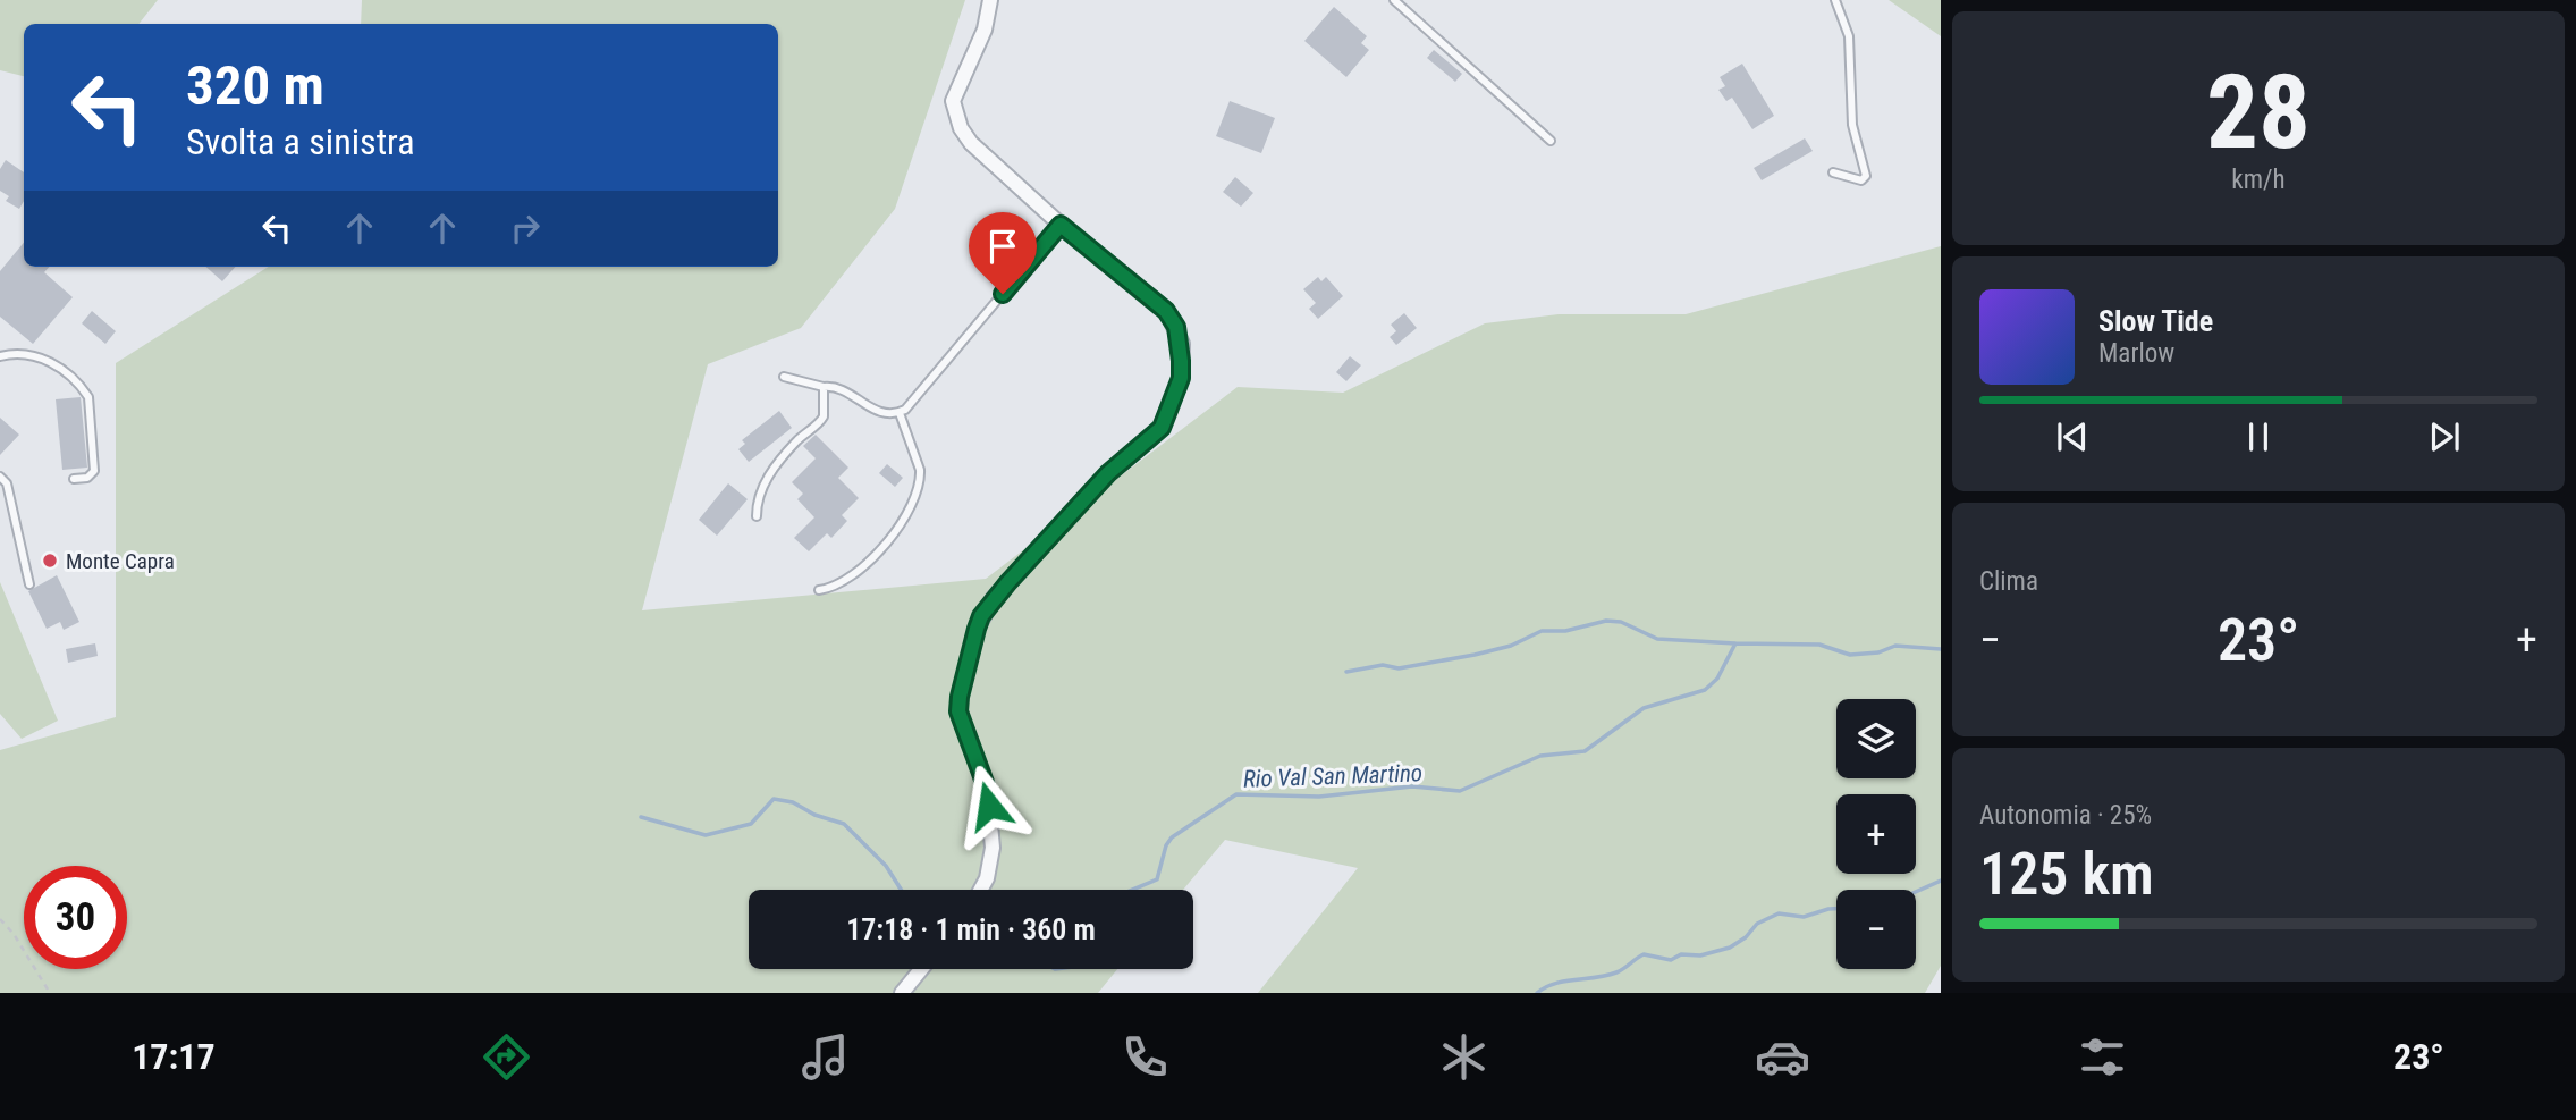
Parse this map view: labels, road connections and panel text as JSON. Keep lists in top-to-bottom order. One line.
{"water":["Rio Val San Martino"],"places":["Monte Capra"],"page":{"tile":[["28","km/h"],"Clima",["Autonomia · 25%","125 km"]],"turn":["320 m","Svolta a sinistra"],"song":["Slow Tide","Marlow"],"heat":["−","23°","+"],"map_buttons":["+","−"],"limit":"30","trip":"17:18 · 1 min · 360 m","tabs":["17:17","23°"]}}
